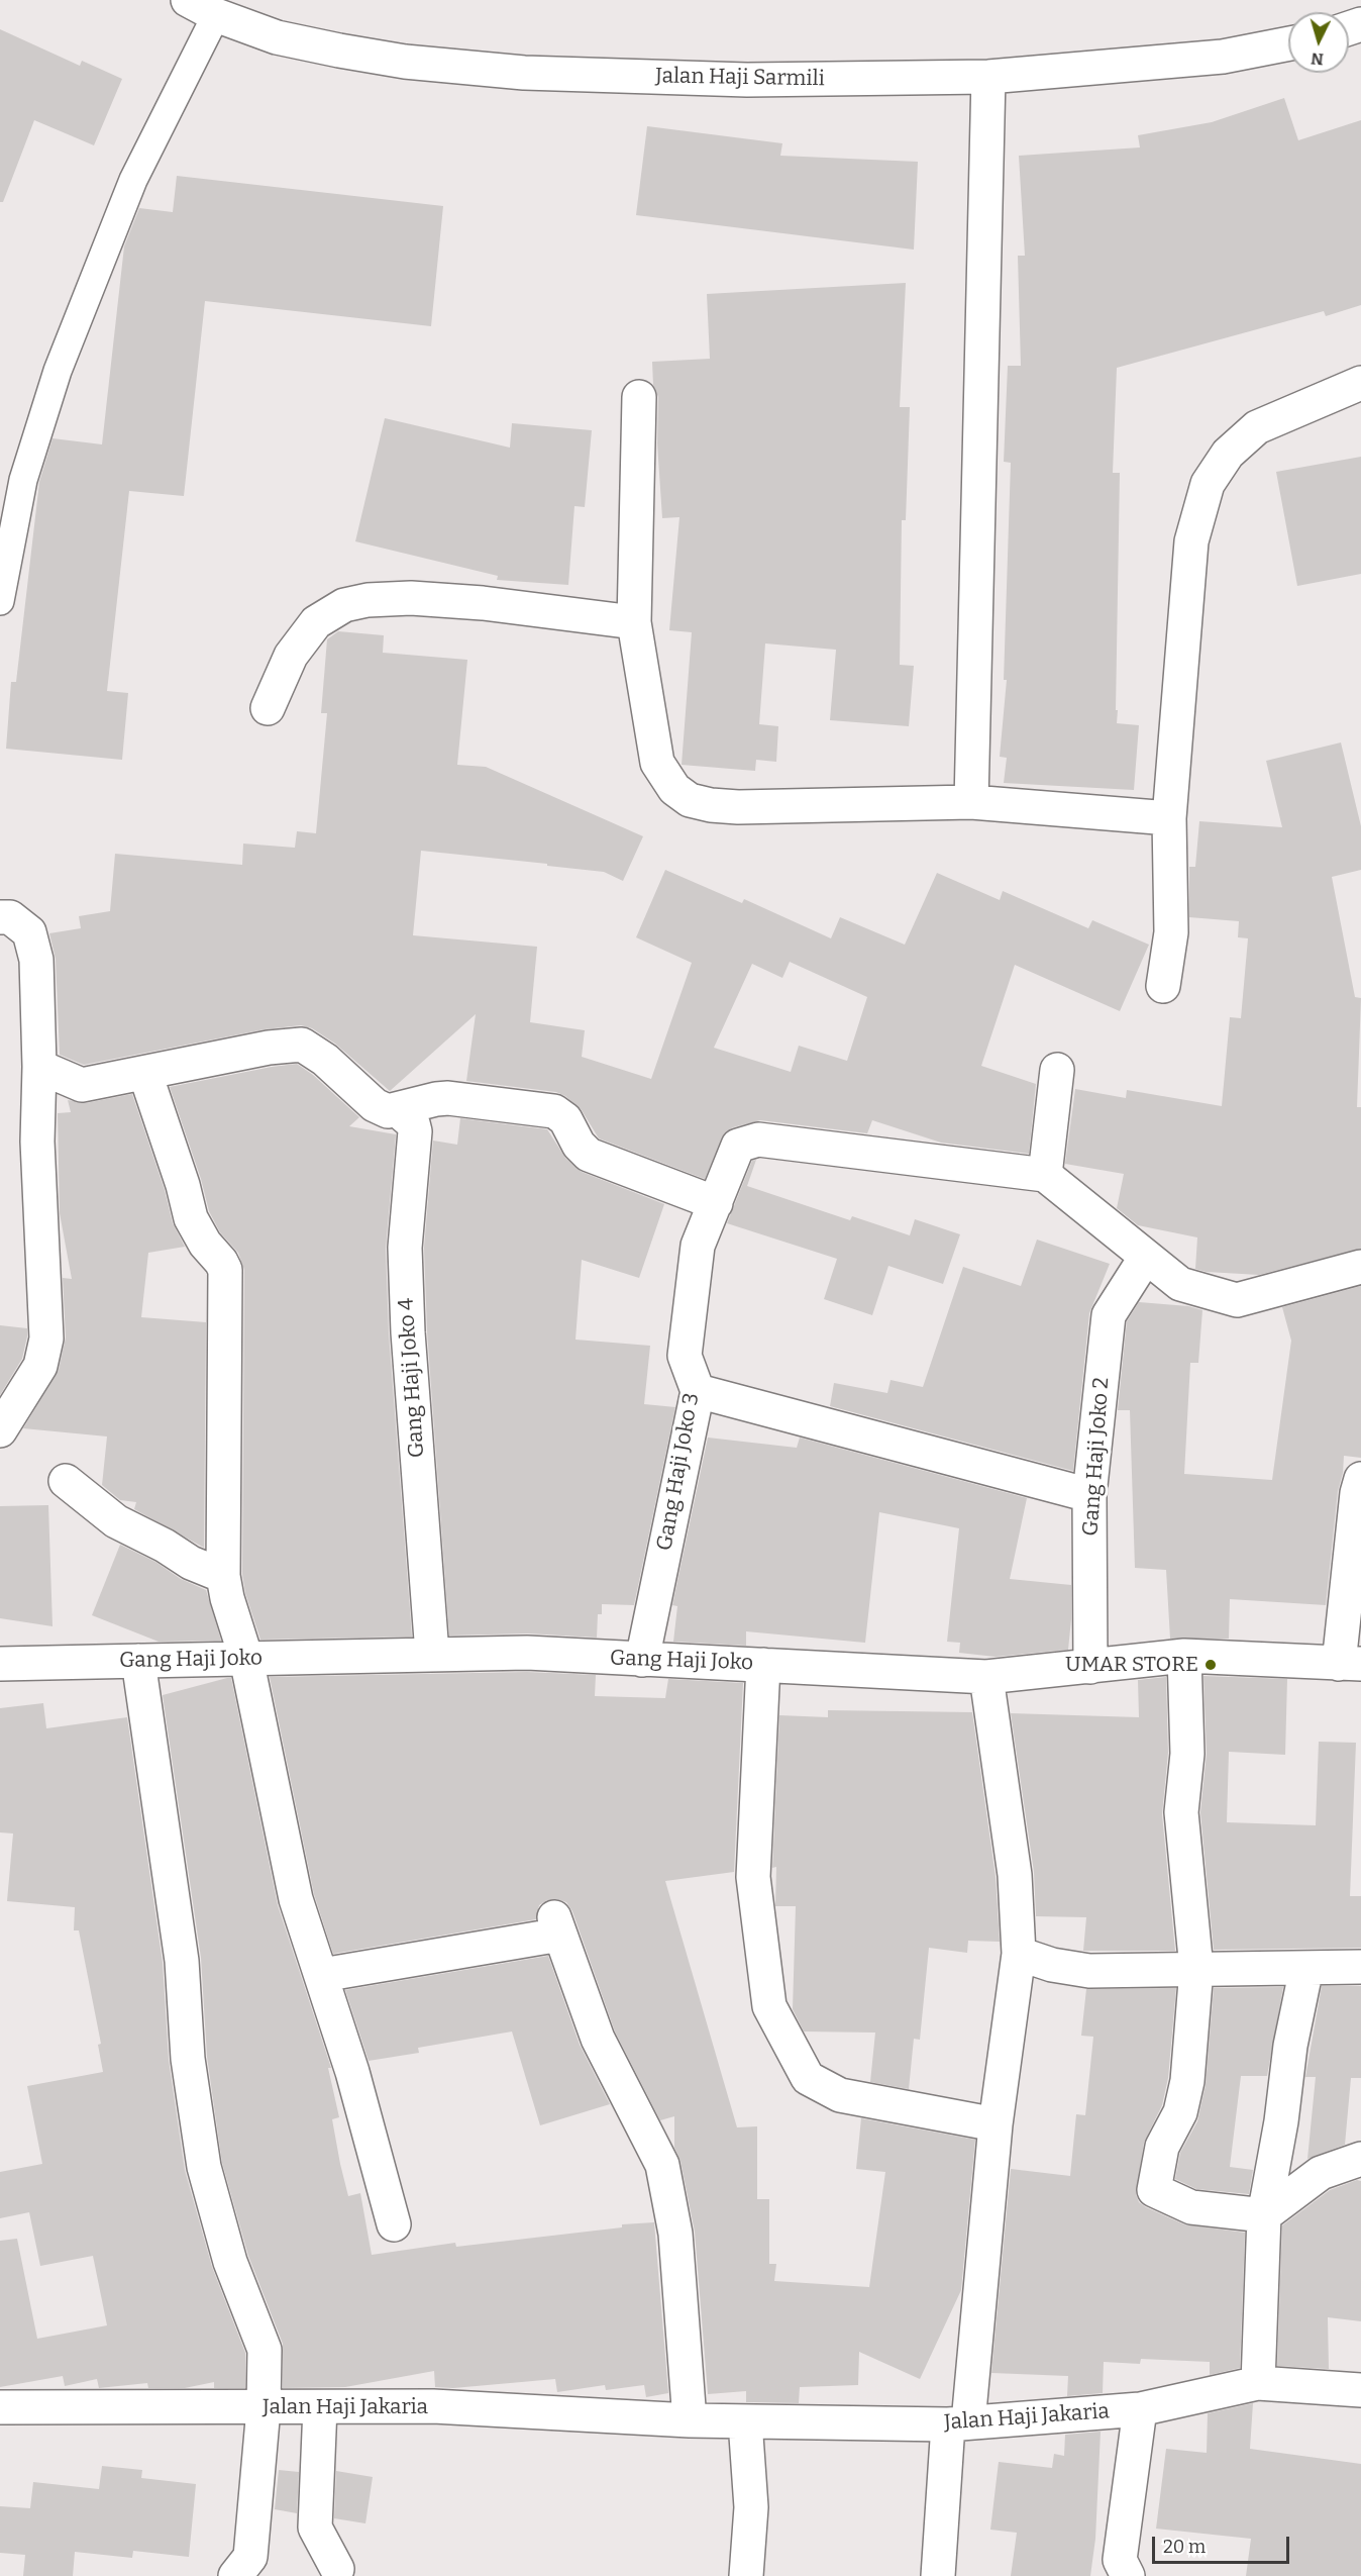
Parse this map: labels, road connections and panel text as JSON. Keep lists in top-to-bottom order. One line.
{"streets":{"street":["Jalan Haji Sarmili","Gang Haji Joko 4","Gang Haji Joko 2","Gang Haji Joko 3","Gang Haji Joko","Jalan Haji Jakaria"]},"crossings":[["Gang Haji Joko 4","Gang Haji Joko"],["Gang Haji Joko 2","Gang Haji Joko"],["Gang Haji Joko 3","Gang Haji Joko"]],"places":["UMAR STORE"],"scale_bar":"20 m","north":"bottom"}
